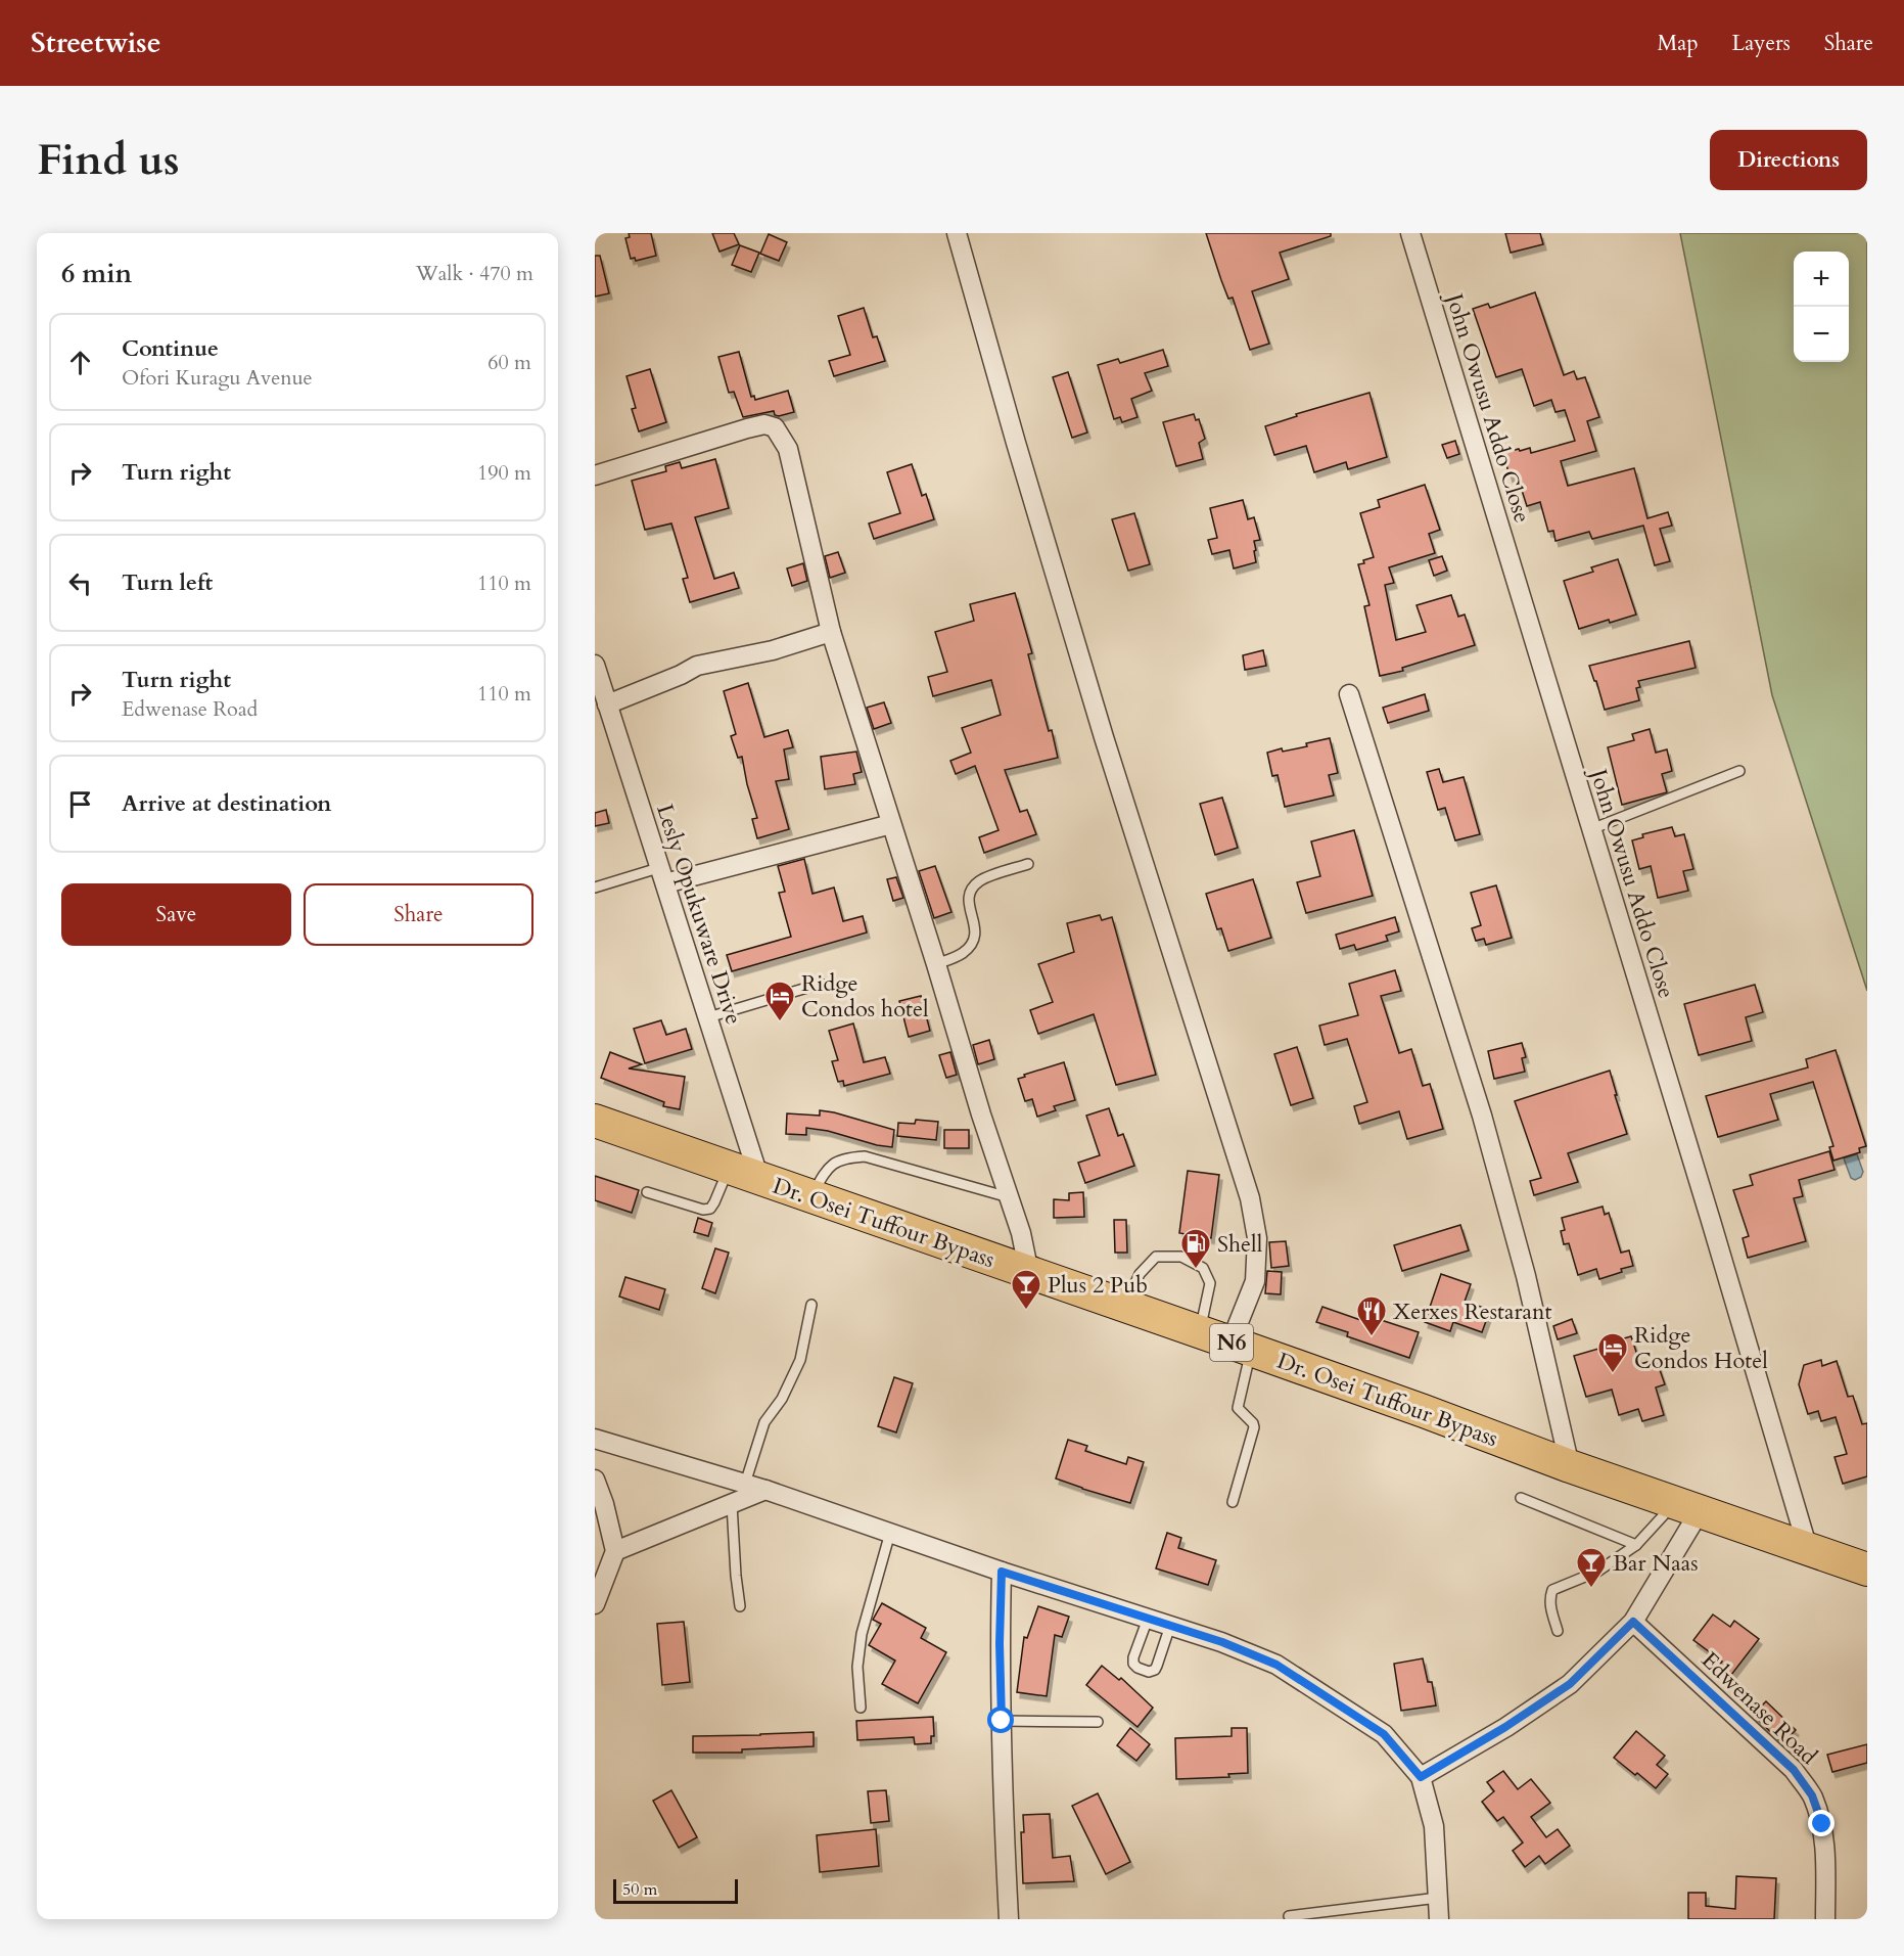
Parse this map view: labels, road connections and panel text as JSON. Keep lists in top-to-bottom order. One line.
{"streets":{"highway":["Dr. Osei Tuffour Bypass","N6"],"street":["John Owusu Addo Close","Lesly Opukuware Drive","Edwenase Road"]},"crossings":[["John Owusu Addo Close","Dr. Osei Tuffour Bypass"],["Lesly Opukuware Drive","Dr. Osei Tuffour Bypass"]],"places":{"hotel":["Ridge Condos hotel","Ridge Condos Hotel"],"fuel station":["Shell"],"bar":["Plus 2 Pub","Bar Naas"],"restaurant":["Xerxes Restarant"]},"scale_bar":"50 m","page":{"header":"Streetwise","nav":["Map","Layers","Share"],"buttons":["Directions",["Save","Share"]],"title":"Find us","heading":["6 min","Walk · 470 m"],"map_buttons":["+","−"],"list":[["Continue","Ofori Kuragu Avenue","60 m"],["Turn right","190 m"],["Turn left","110 m"],["Turn right","Edwenase Road","110 m"],"Arrive at destination"],"scale":"50 m"}}
